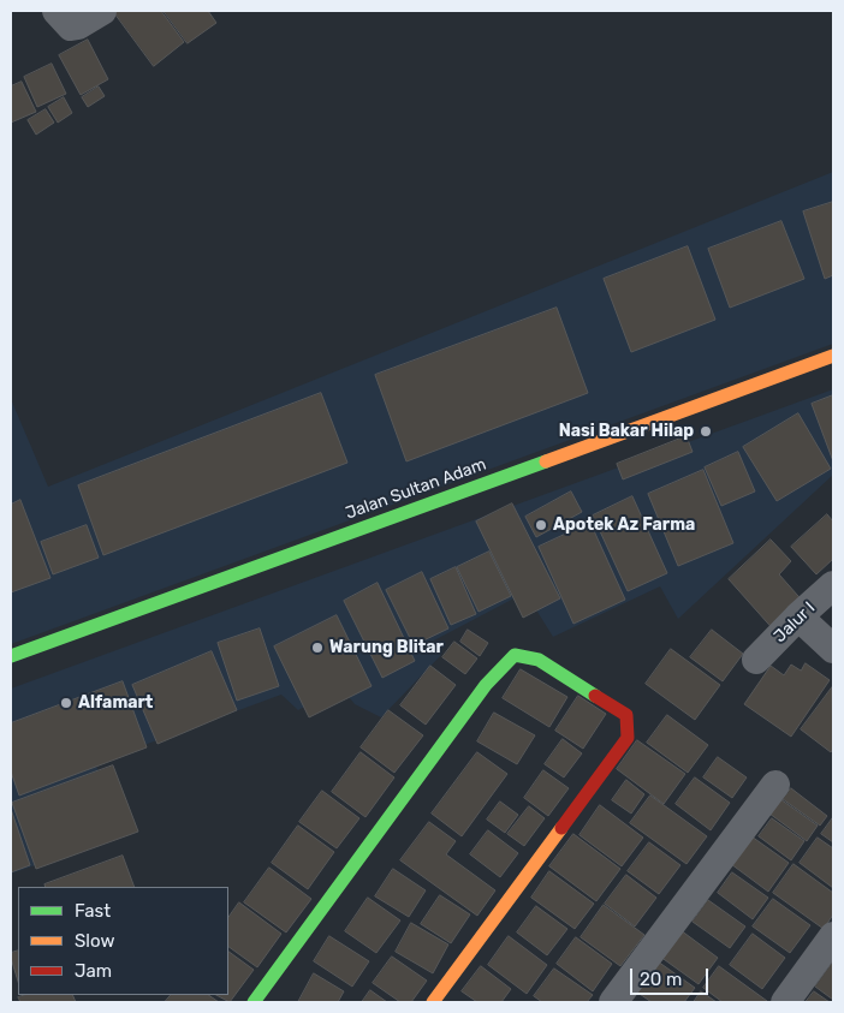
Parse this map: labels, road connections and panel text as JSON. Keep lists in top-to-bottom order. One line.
{"streets":{"street":["Jalan Sultan Adam","Jalur I"]},"places":["Nasi Bakar Hilap","Apotek Az Farma","Warung Blitar","Alfamart"],"legend":["Fast","Slow","Jam"],"scale_bar":"20 m"}
